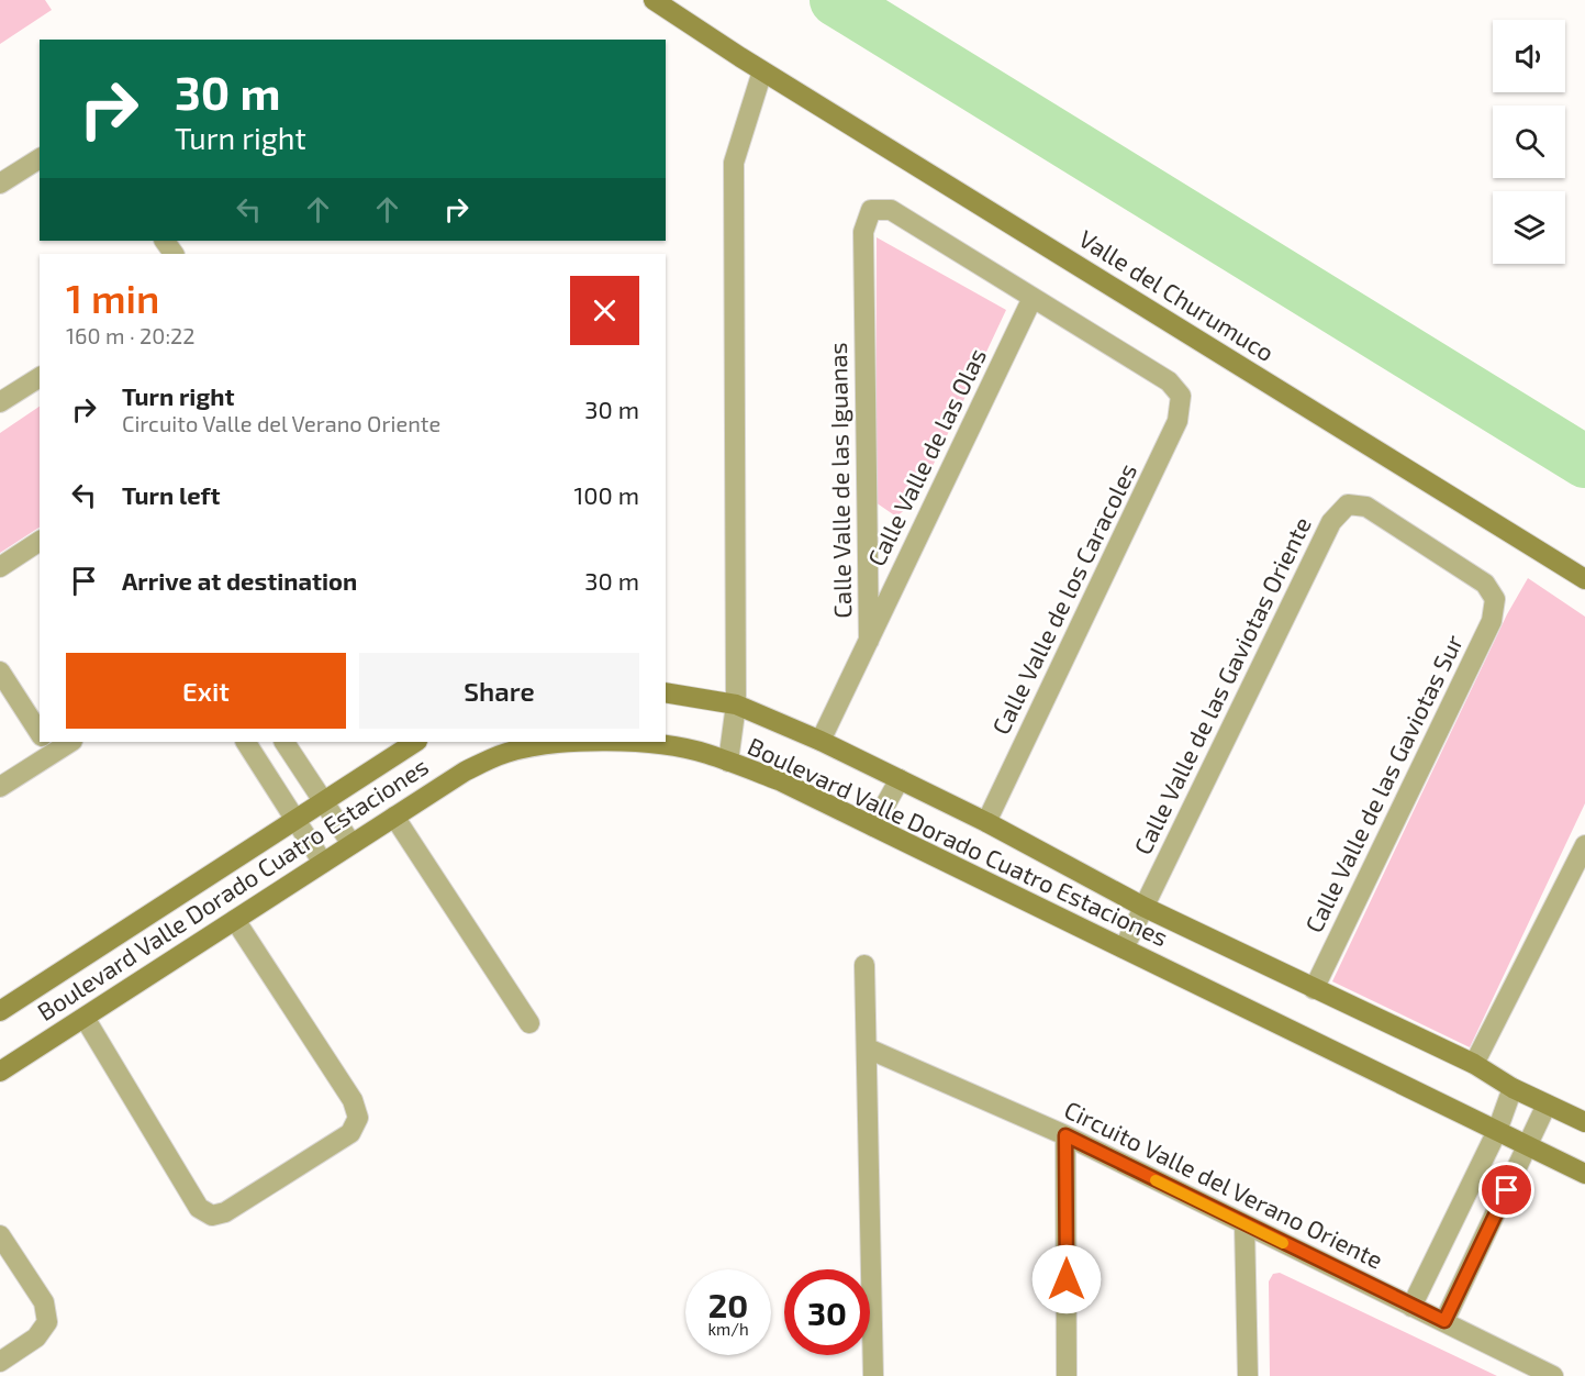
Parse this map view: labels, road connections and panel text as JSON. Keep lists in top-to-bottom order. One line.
{"streets":{"street":["Valle del Churumuco","Calle Valle de las Olas","Calle Valle de las Iguanas","Calle Valle de los Caracoles","Calle Valle de las Gaviotas Oriente","Calle Valle de las Gaviotas Sur","Boulevard Valle Dorado Cuatro Estaciones","Circuito Valle del Verano Oriente"]},"crossings":[["Calle Valle de las Olas","Calle Valle de las Iguanas"],["Calle Valle de las Olas","Calle Valle de los Caracoles"],["Calle Valle de las Iguanas","Calle Valle de los Caracoles"],["Calle Valle de las Iguanas","Boulevard Valle Dorado Cuatro Estaciones"],["Calle Valle de los Caracoles","Boulevard Valle Dorado Cuatro Estaciones"],["Calle Valle de las Gaviotas Oriente","Calle Valle de las Gaviotas Sur"],["Calle Valle de las Gaviotas Oriente","Boulevard Valle Dorado Cuatro Estaciones"],["Calle Valle de las Gaviotas Sur","Boulevard Valle Dorado Cuatro Estaciones"]],"page":{"turn":["30 m","Turn right"],"heading":["1 min","160 m · 20:22"],"list":[{"name":"Turn right","note":"Circuito Valle del Verano Oriente","value":"30 m"},{"name":"Turn left","value":"100 m"},{"name":"Arrive at destination","value":"30 m"}],"buttons":["Exit","Share"],"speed":"20 km/h","limit":"30"}}
